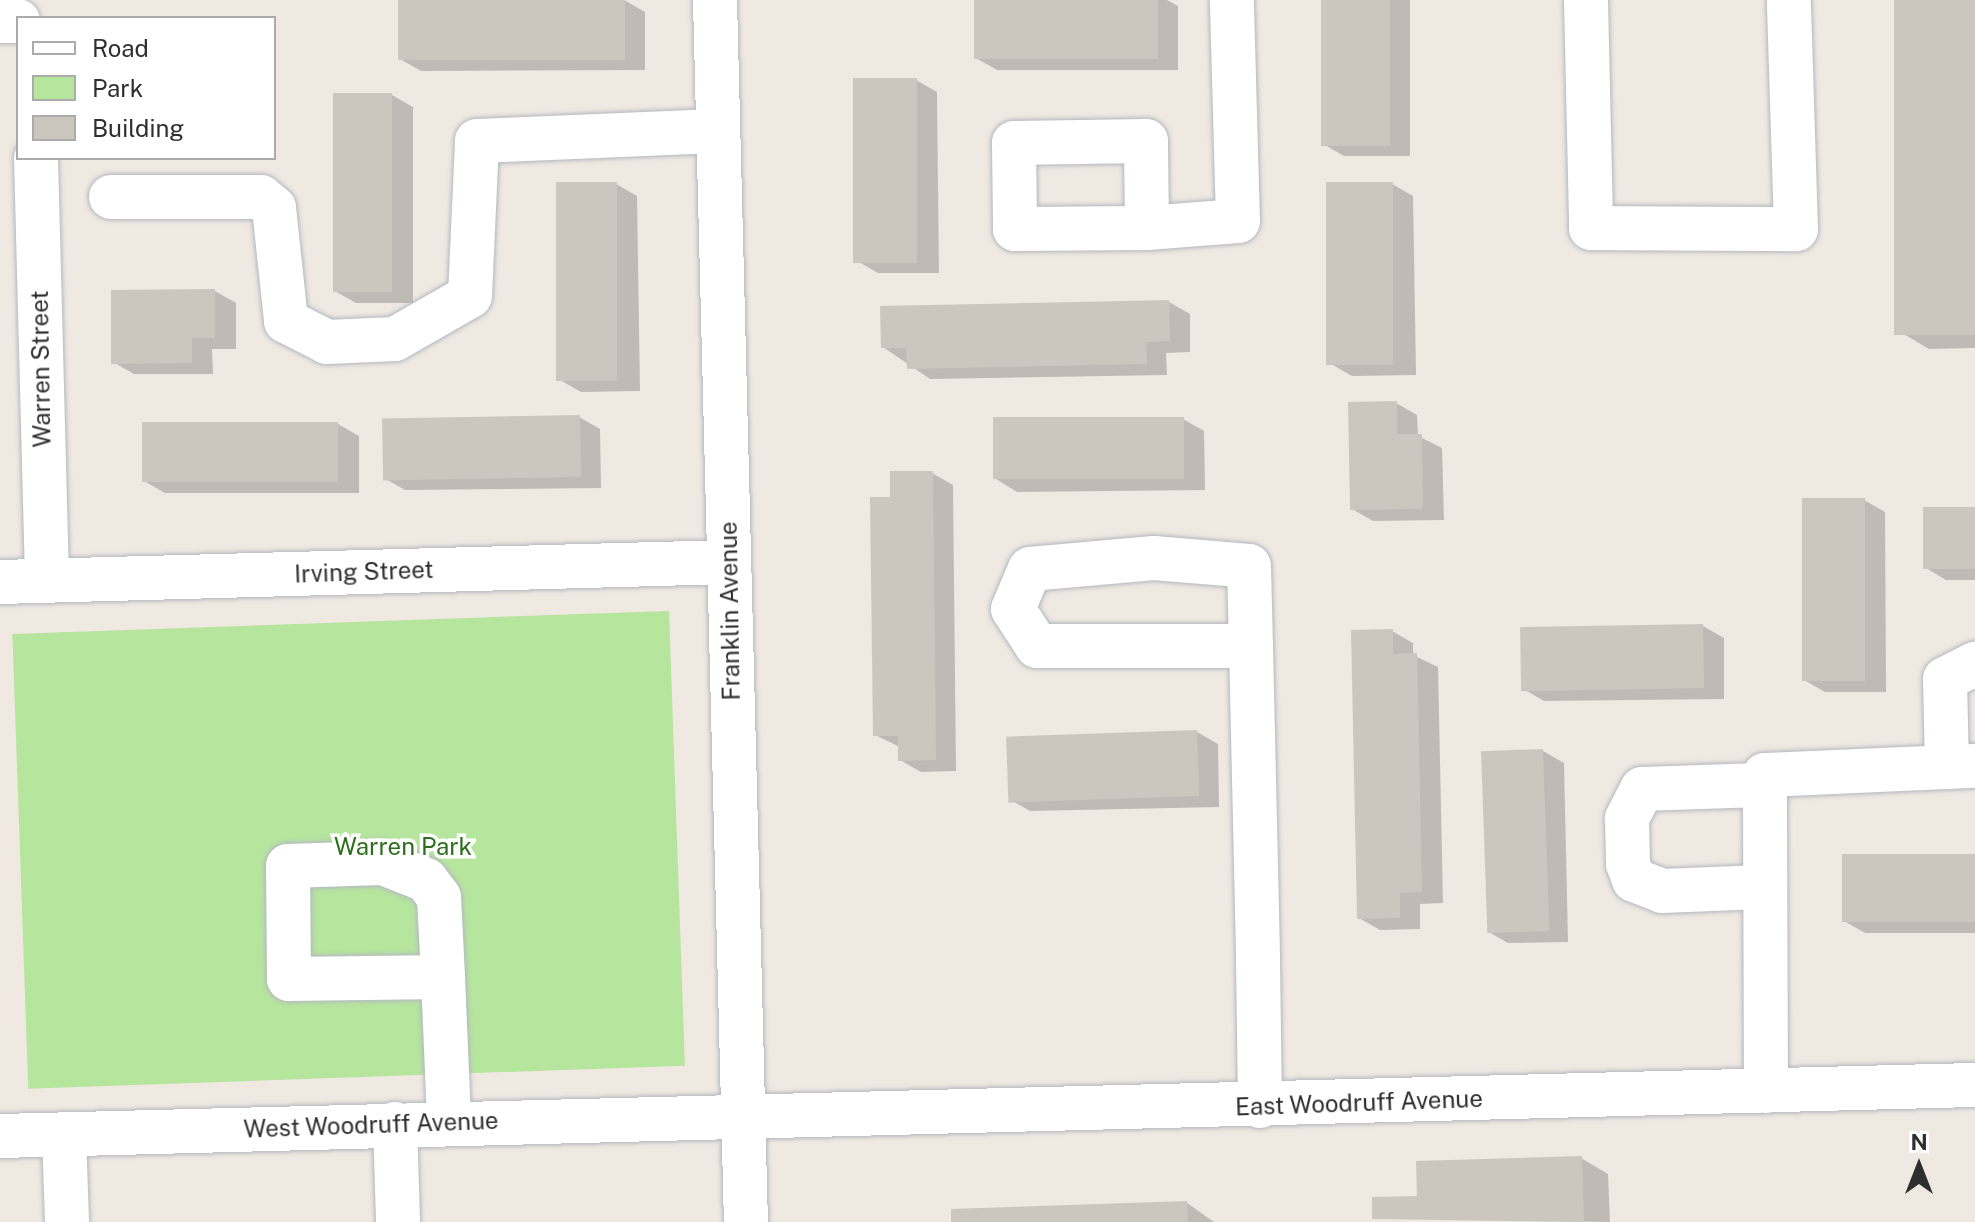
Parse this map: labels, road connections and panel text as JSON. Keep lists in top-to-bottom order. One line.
{"streets":{"street":["Warren Street","Irving Street","Franklin Avenue","East Woodruff Avenue","West Woodruff Avenue"]},"crossings":[["Warren Street","Irving Street"],["Irving Street","Franklin Avenue"],["Franklin Avenue","East Woodruff Avenue"],["Franklin Avenue","West Woodruff Avenue"],["East Woodruff Avenue","West Woodruff Avenue"]],"parks":["Warren Park"],"legend":["Road","Park","Building"],"north":"top"}
